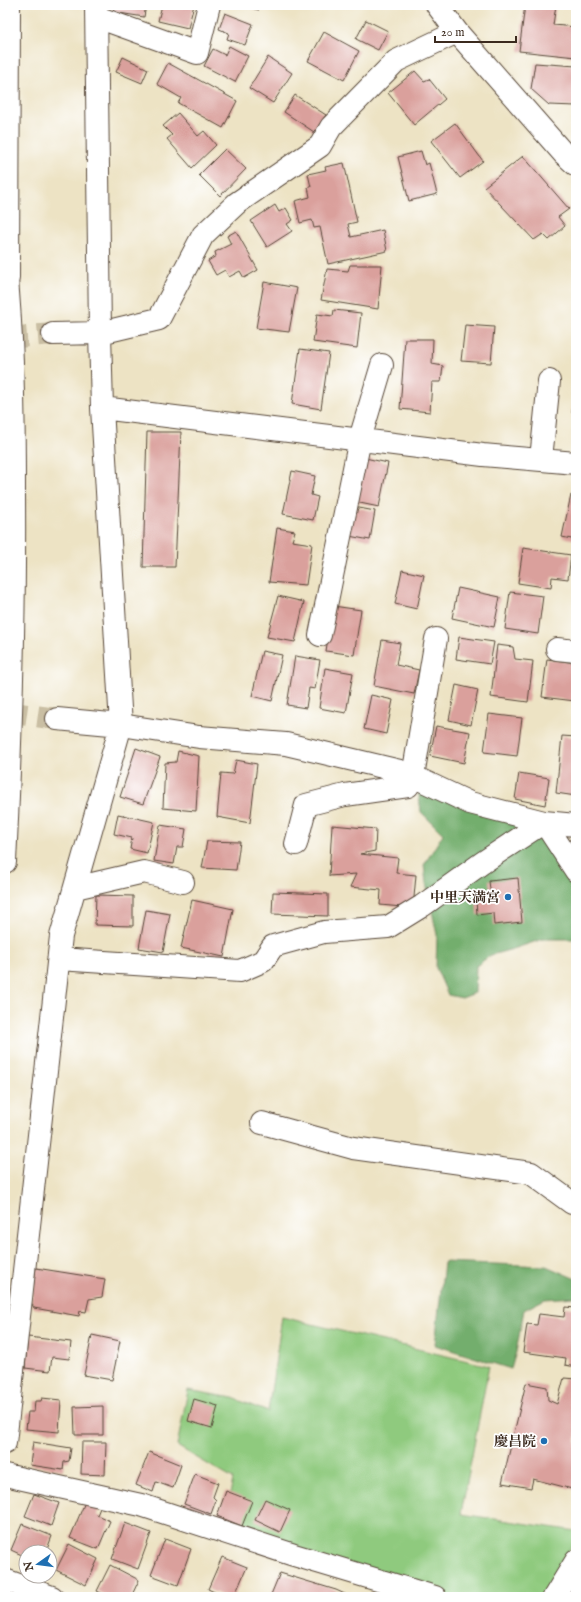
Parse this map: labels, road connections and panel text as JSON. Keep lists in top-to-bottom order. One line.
{"places":["中里天満宮","慶昌院"],"scale_bar":"20 m","north":"left"}
